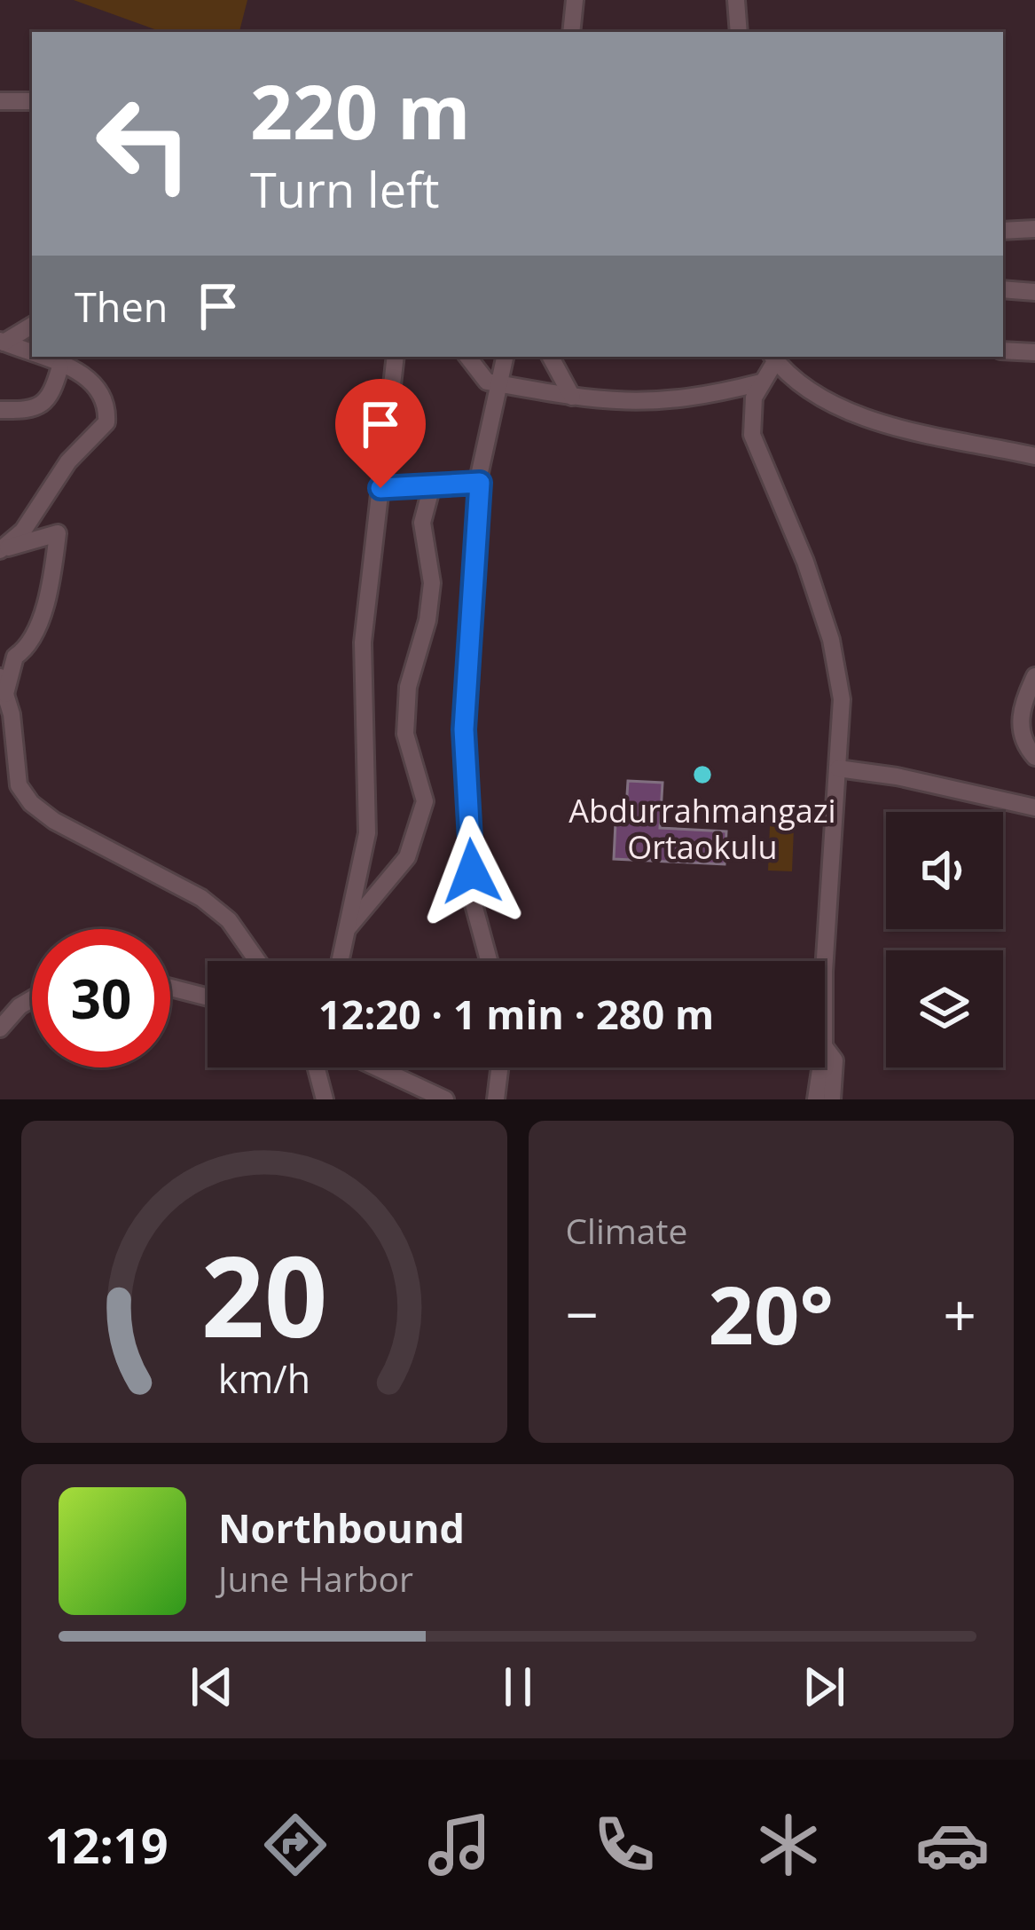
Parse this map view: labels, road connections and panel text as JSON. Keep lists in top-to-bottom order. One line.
{"places":["Abdurrahmangazi Ortaokulu"],"page":{"turn":["220 m","Turn left"],"then":"Then","limit":"30","trip":"12:20 · 1 min · 280 m","tile":"Climate","heat":["−","20°","+"],"song":["Northbound","June Harbor"],"tabs":"12:19","gauge":["20","km/h"]}}
